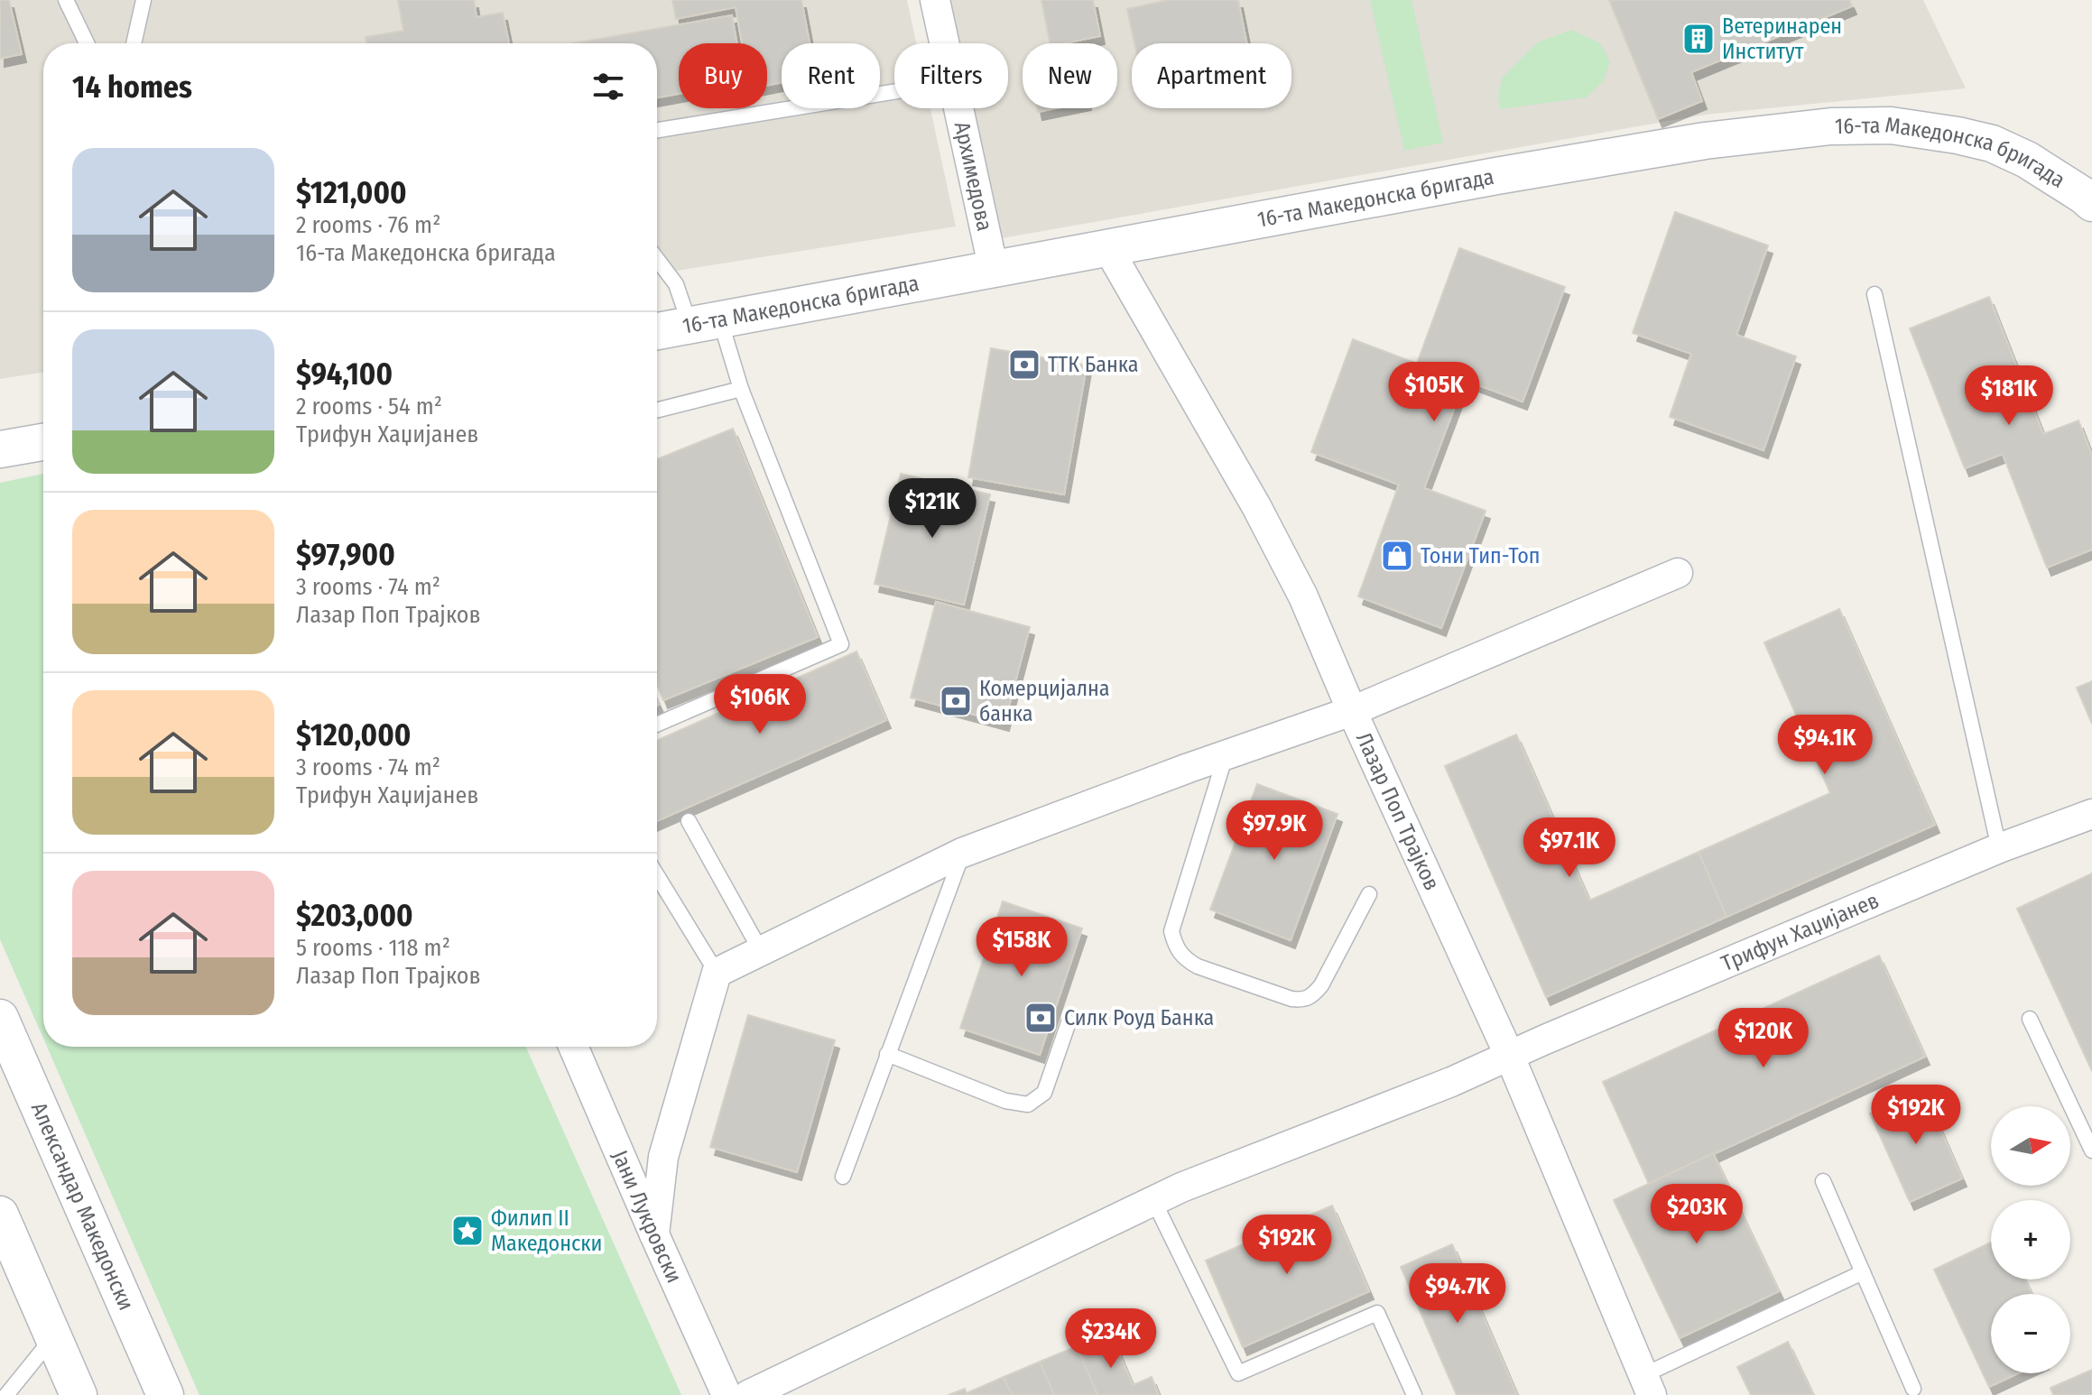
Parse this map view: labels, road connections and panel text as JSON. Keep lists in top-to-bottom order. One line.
{"streets":{"street":["16-та Македонска бригада","Архимедова","Лазар Поп Трајков","Трифун Хаџијанев","Александар Македонски","Јани Лукровски"]},"crossings":[["16-та Македонска бригада","Архимедова"],["16-та Македонска бригада","Лазар Поп Трајков"],["Лазар Поп Трајков","Трифун Хаџијанев"]],"places":{"building":["Ветеринарен Институт"],"bank":["ТТК Банка","Комерцијална банка","Силк Роуд Банка"],"shop":["Тони Тип-Топ"],"place":["Филип II Македонски"]},"north":"right","page":{"chip":["Buy","Rent","Filters","New","Apartment"],"heading":"14 homes","list":[{"name":"$121,000","note":"2 rooms · 76 m² · 16-та Македонска бригада"},{"name":"$94,100","note":"2 rooms · 54 m² · Трифун Хаџијанев"},{"name":"$97,900","note":"3 rooms · 74 m² · Лазар Поп Трајков"},{"name":"$120,000","note":"3 rooms · 74 m² · Трифун Хаџијанев"},{"name":"$203,000","note":"5 rooms · 118 m² · Лазар Поп Трајков"}],"price":["$105K","$181K","$121K","$106K","$94.1K","$97.9K","$97.1K","$158K","$120K","$192K","$203K","$192K","$94.7K","$234K"],"map_buttons":["+","−"]}}
